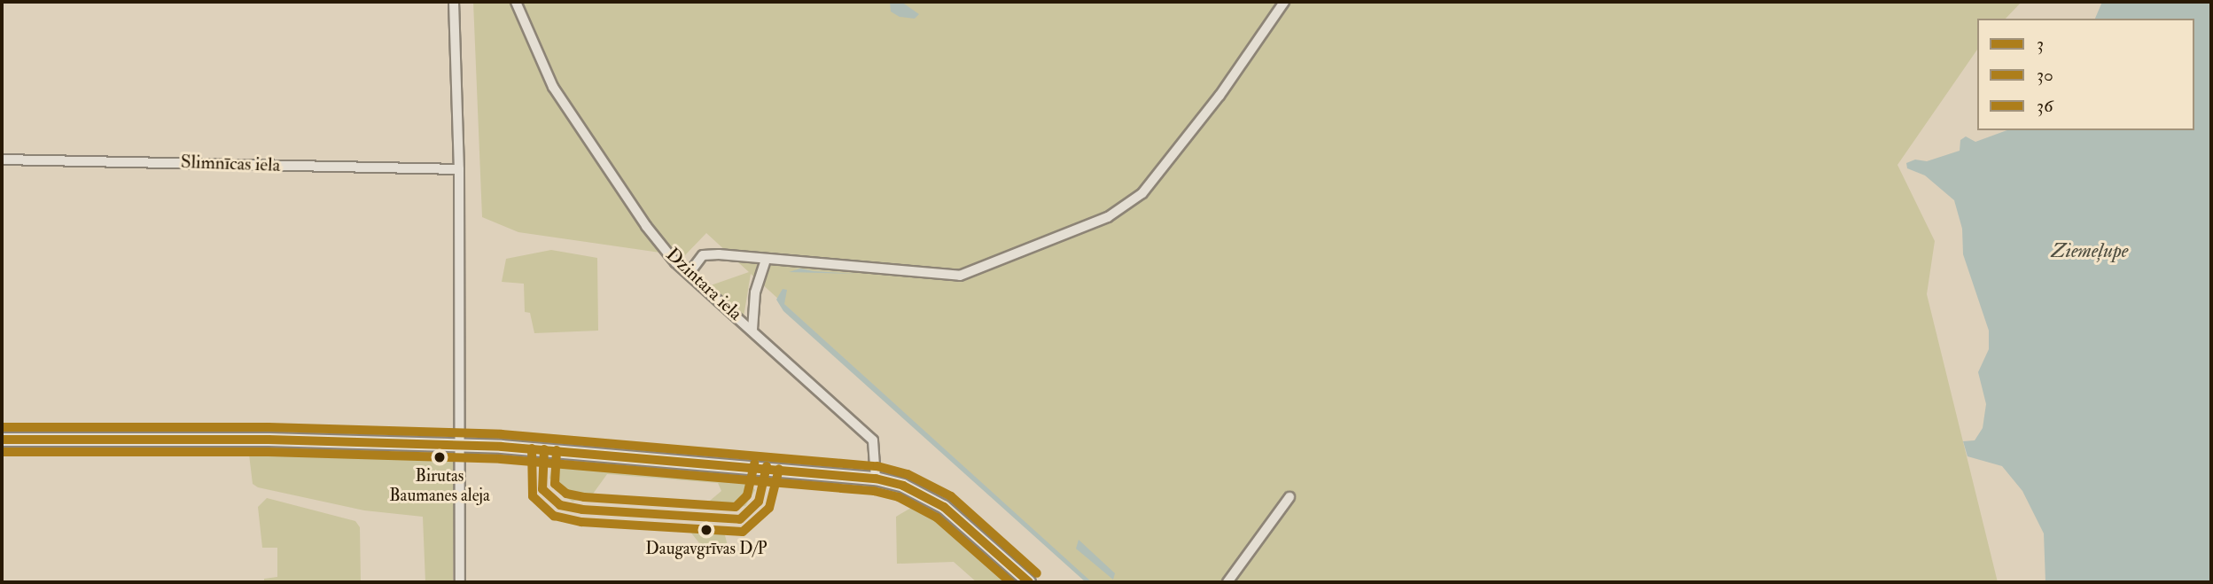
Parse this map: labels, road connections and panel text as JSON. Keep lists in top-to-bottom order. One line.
{"streets":{"street":["Slimnīcas iela","Dzintara iela"]},"water":["Ziemeļupe"],"places":["Birutas Baumanes aleja","Daugavgrīvas D/P"],"lines":["transit line 36","transit line 3","transit line 30"],"legend":["3","30","36"]}
